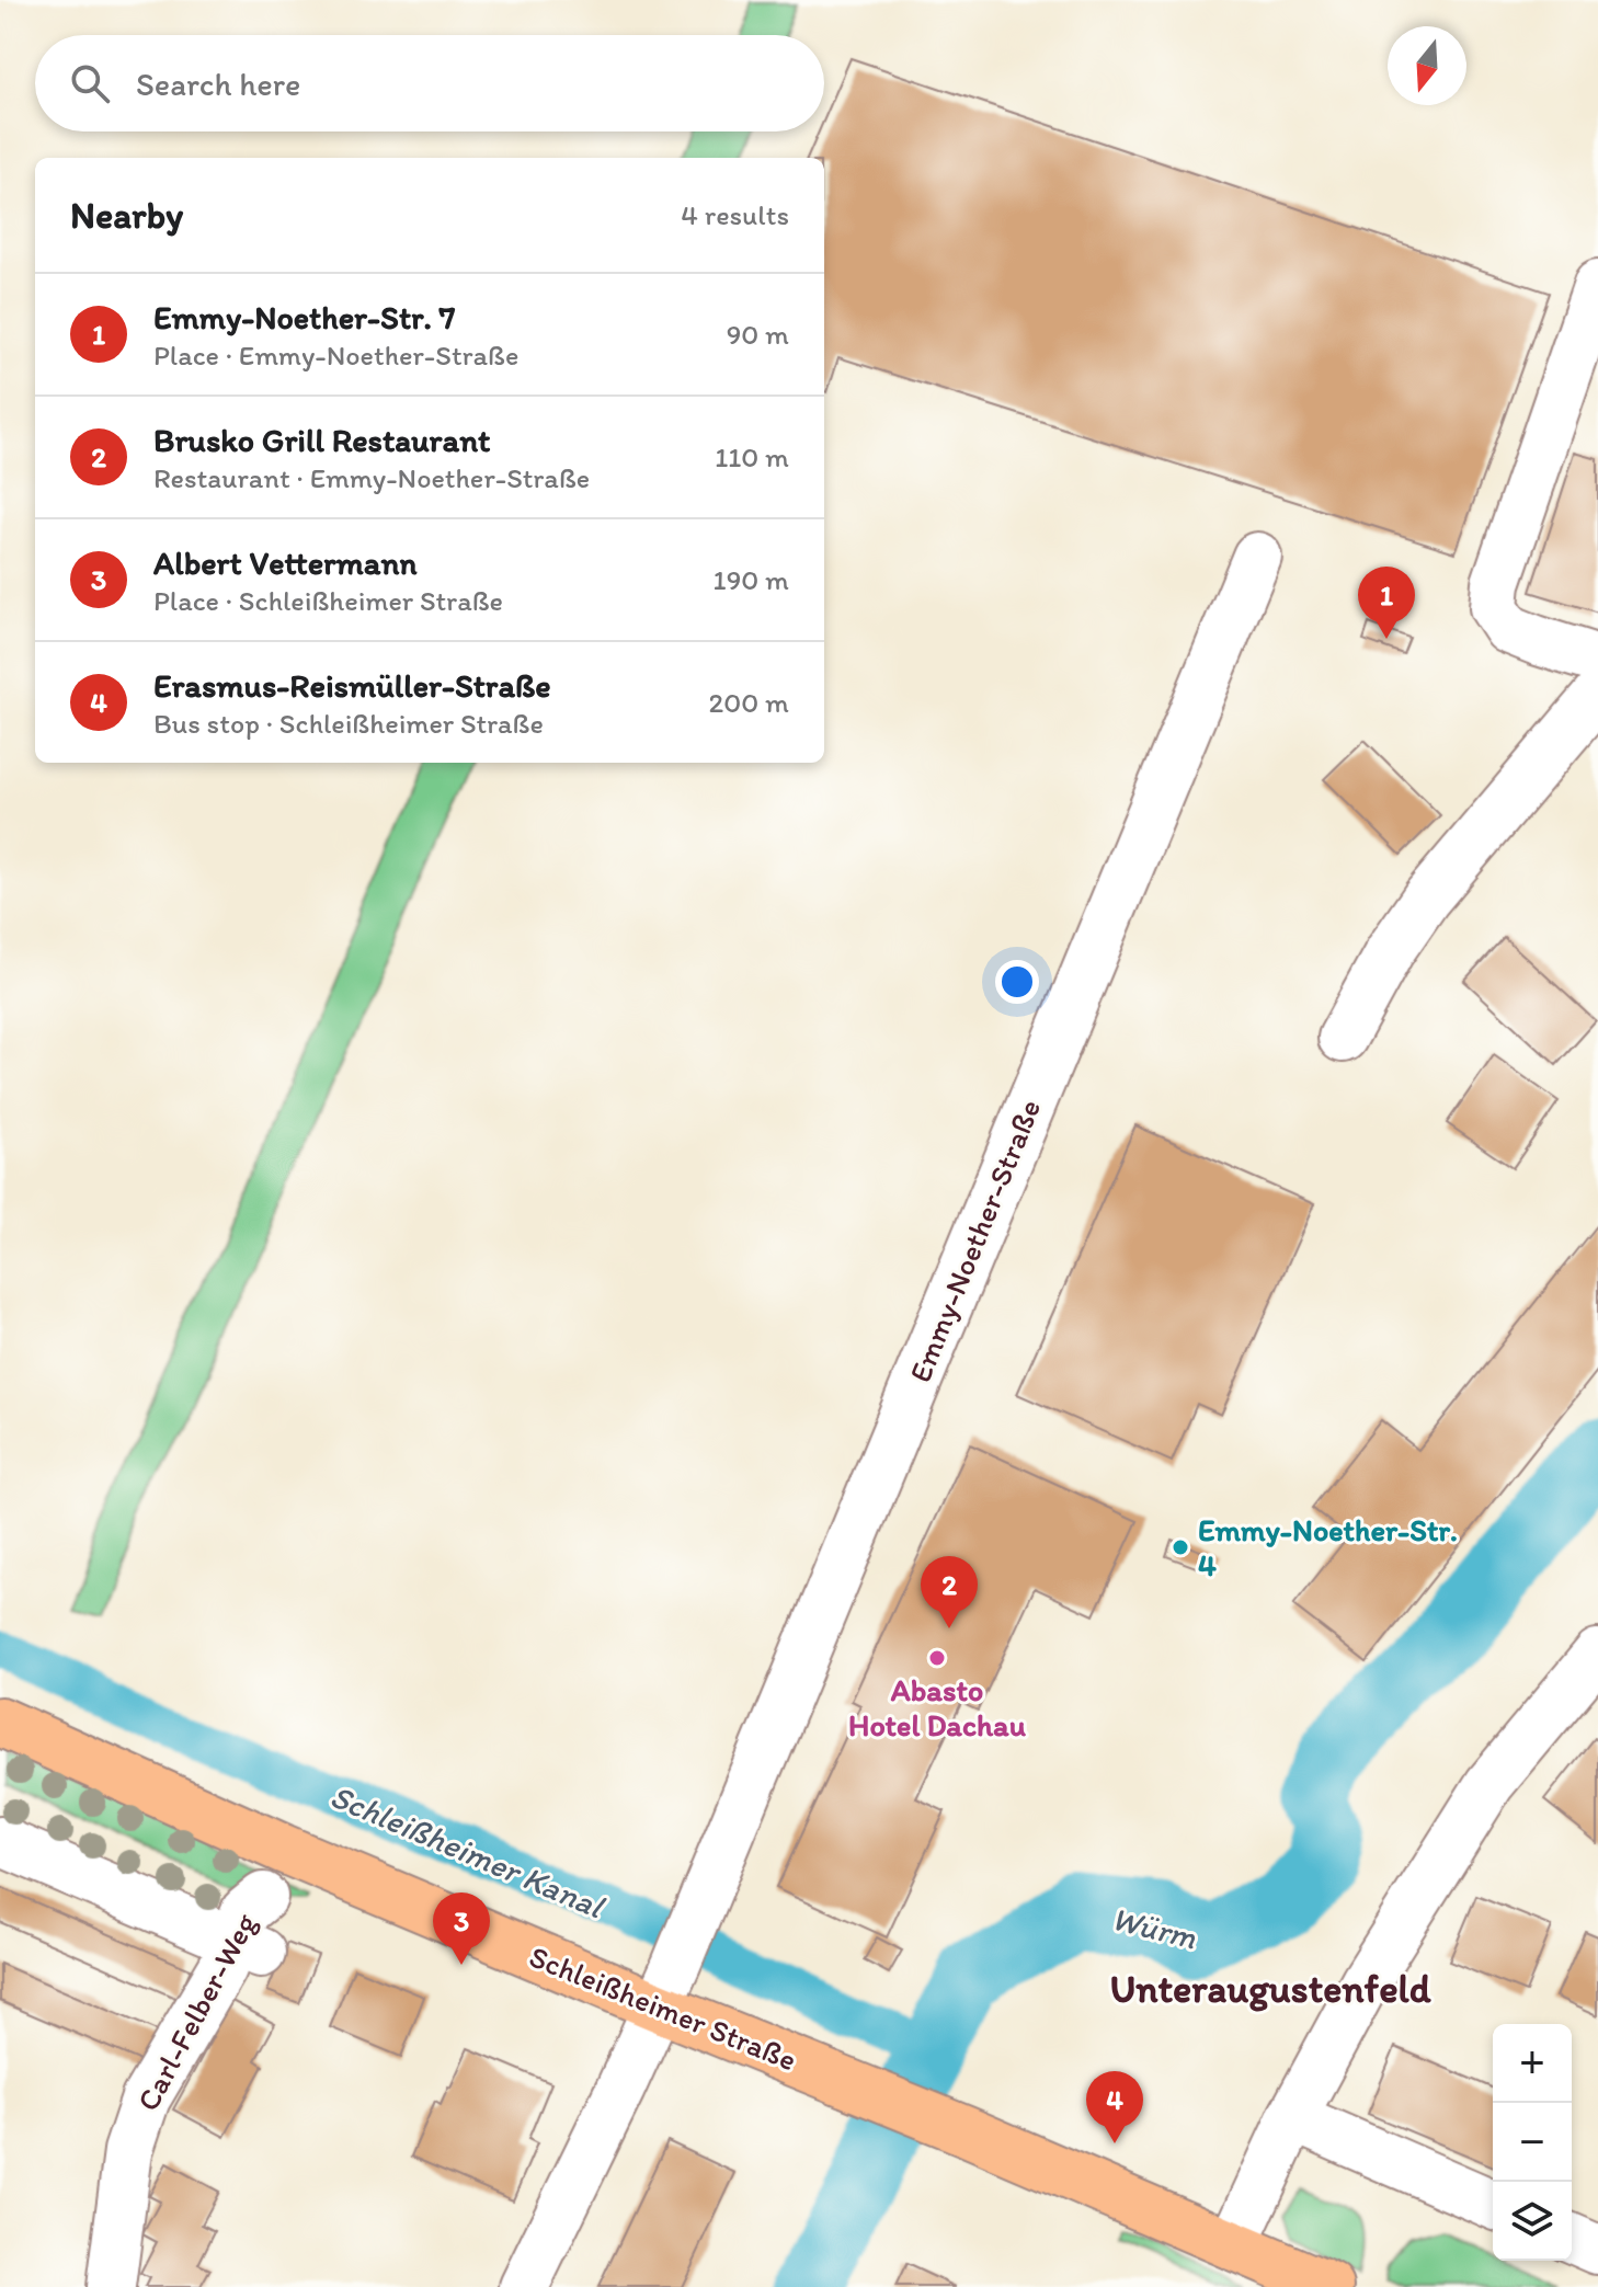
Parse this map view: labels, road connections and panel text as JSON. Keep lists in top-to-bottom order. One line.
{"streets":{"main road":["Schleißheimer Straße"],"street":["Emmy-Noether-Straße","Carl-Felber-Weg"]},"crossings":[["Emmy-Noether-Straße","Schleißheimer Straße"]],"districts":["Unteraugustenfeld"],"water":["Schleißheimer Kanal","Würm"],"places":["Emmy-Noether-Str. 4","Abasto Hotel Dachau"],"north":"bottom","page":{"search":"Search here","heading":["Nearby","4 results"],"list":[{"mark":"1","name":"Emmy-Noether-Str. 7","note":"Place · Emmy-Noether-Straße","value":"90 m"},{"mark":"2","name":"Brusko Grill Restaurant","note":"Restaurant · Emmy-Noether-Straße","value":"110 m"},{"mark":"3","name":"Albert Vettermann","note":"Place · Schleißheimer Straße","value":"190 m"},{"mark":"4","name":"Erasmus-Reismüller-Straße","note":"Bus stop · Schleißheimer Straße","value":"200 m"}],"pins":["1","2","3","4"],"map_buttons":["+","−"]}}
